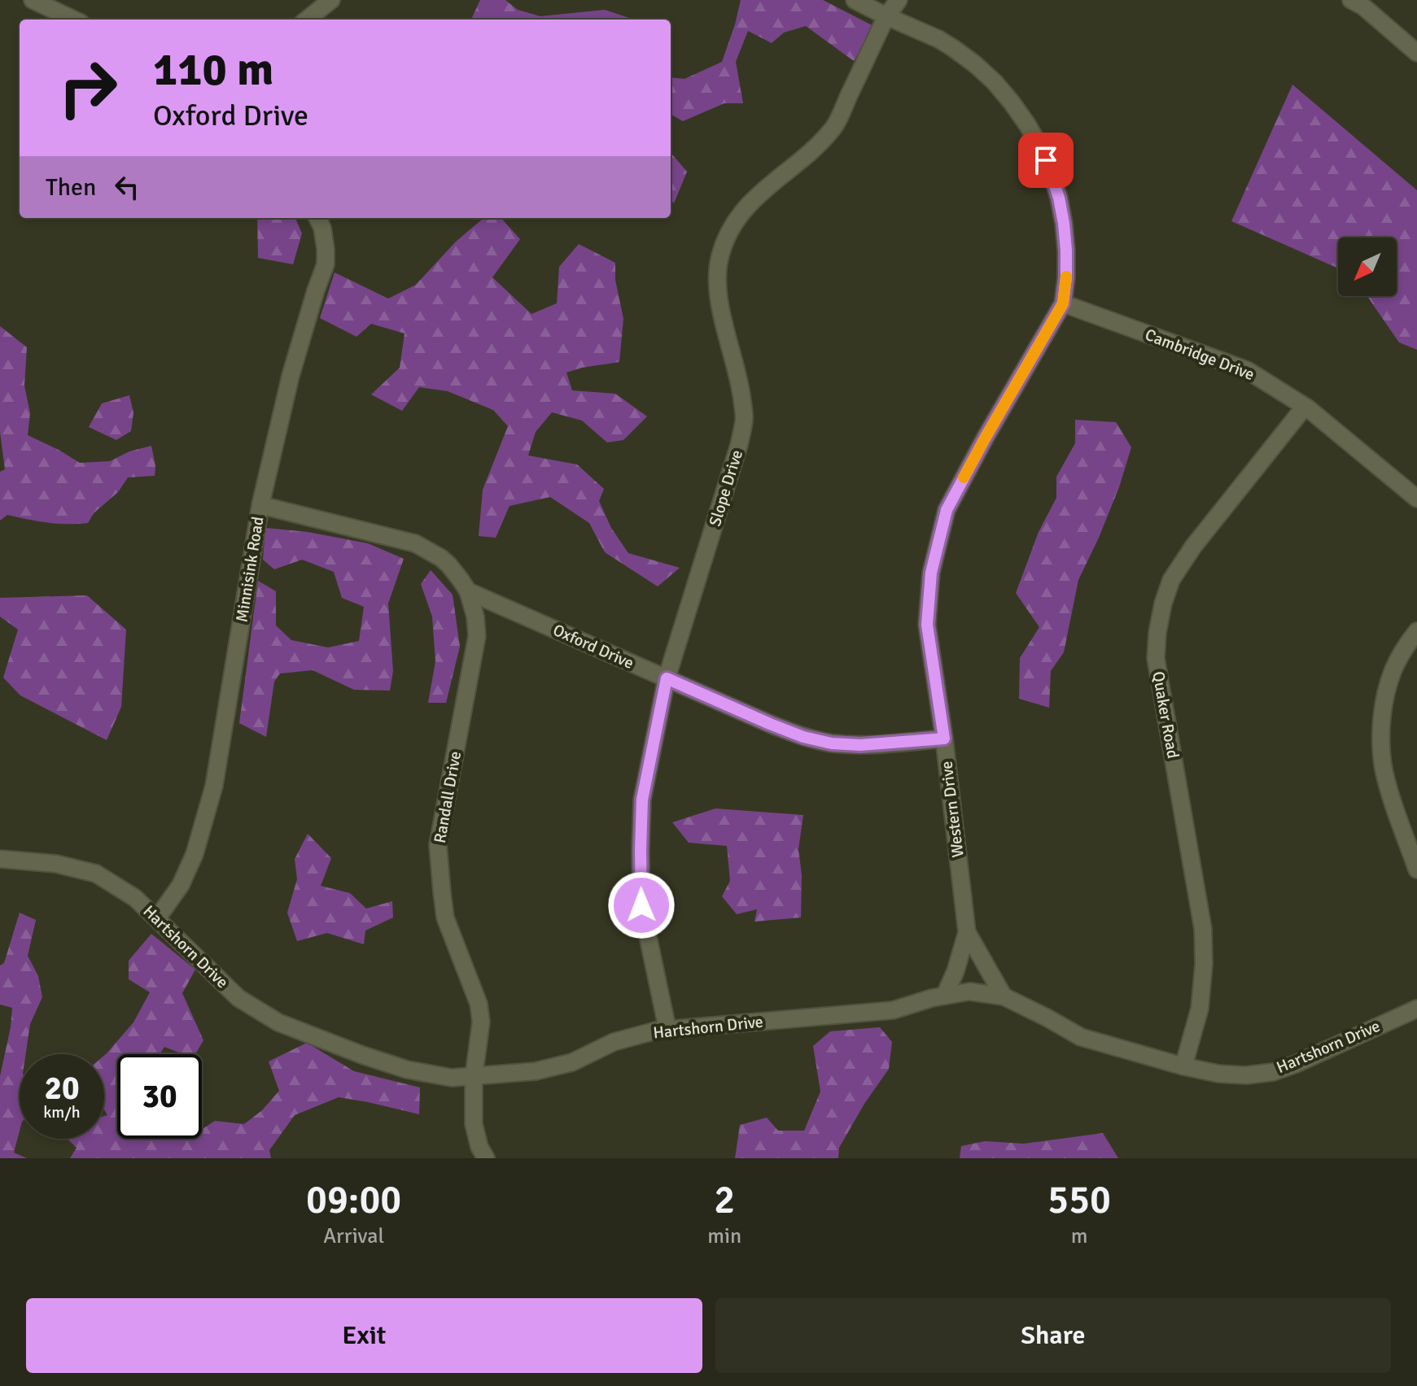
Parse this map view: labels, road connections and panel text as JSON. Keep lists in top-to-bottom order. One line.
{"streets":{"street":["Cambridge Drive","Slope Drive","Minnisink Road","Oxford Drive","Quaker Road","Randall Drive","Western Drive","Hartshorn Drive"]},"crossings":[["Cambridge Drive","Quaker Road"],["Cambridge Drive","Western Drive"],["Slope Drive","Oxford Drive"],["Slope Drive","Western Drive"],["Slope Drive","Hartshorn Drive"],["Minnisink Road","Hartshorn Drive"],["Oxford Drive","Randall Drive"],["Oxford Drive","Western Drive"],["Quaker Road","Hartshorn Drive"],["Randall Drive","Hartshorn Drive"],["Western Drive","Hartshorn Drive"]],"north":"bottom left","page":{"turn":["110 m","Oxford Drive"],"then":"Then","speed":"20 km/h","limit":"30","eta":["09:00","Arrival","2","min","550","m"],"buttons":["Exit","Share"]}}
